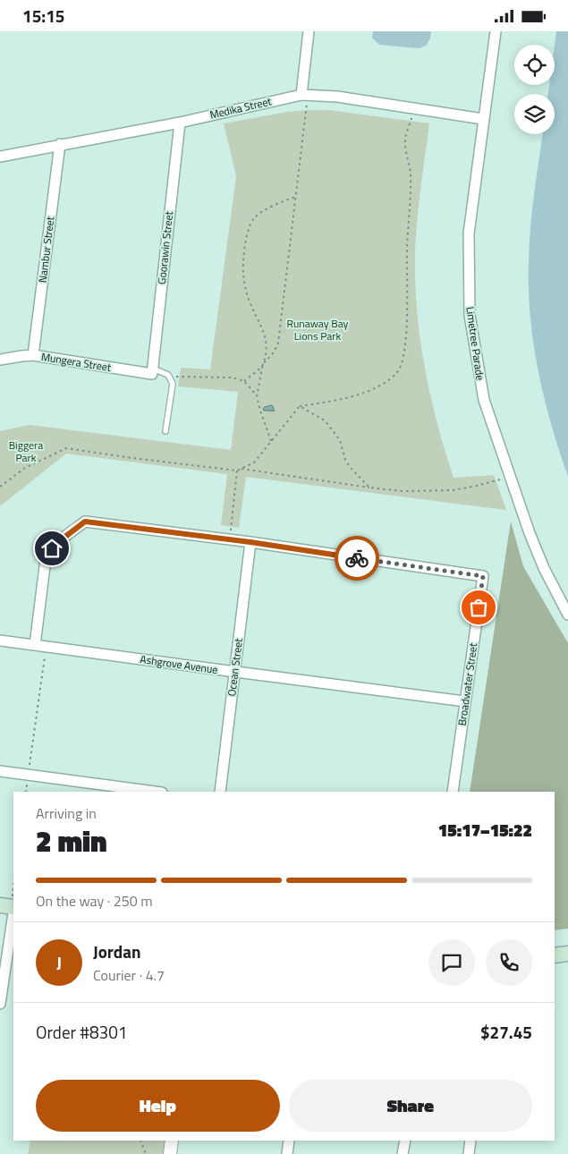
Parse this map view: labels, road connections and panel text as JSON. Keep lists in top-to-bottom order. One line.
{"streets":{"street":["Medika Street","Goorawin Street","Nambur Street","Limetree Parade","Mungera Street","Ashgrove Avenue","Ocean Street","Broadwater Street"]},"crossings":[["Medika Street","Goorawin Street"],["Medika Street","Nambur Street"],["Medika Street","Limetree Parade"],["Goorawin Street","Mungera Street"],["Nambur Street","Mungera Street"],["Ashgrove Avenue","Ocean Street"],["Ashgrove Avenue","Broadwater Street"],["Ocean Street","Broadwater Street"]],"parks":["Runaway Bay Lions Park","Biggera Park"],"page":{"status":"15:15","heading":["2 min","Arriving in","15:17–15:22"],"panel":["Jordan","Courier · 4.7","Order #8301","$27.45"],"bar":"On the way · 250 m","round":"J","buttons":["Help","Share"]}}
